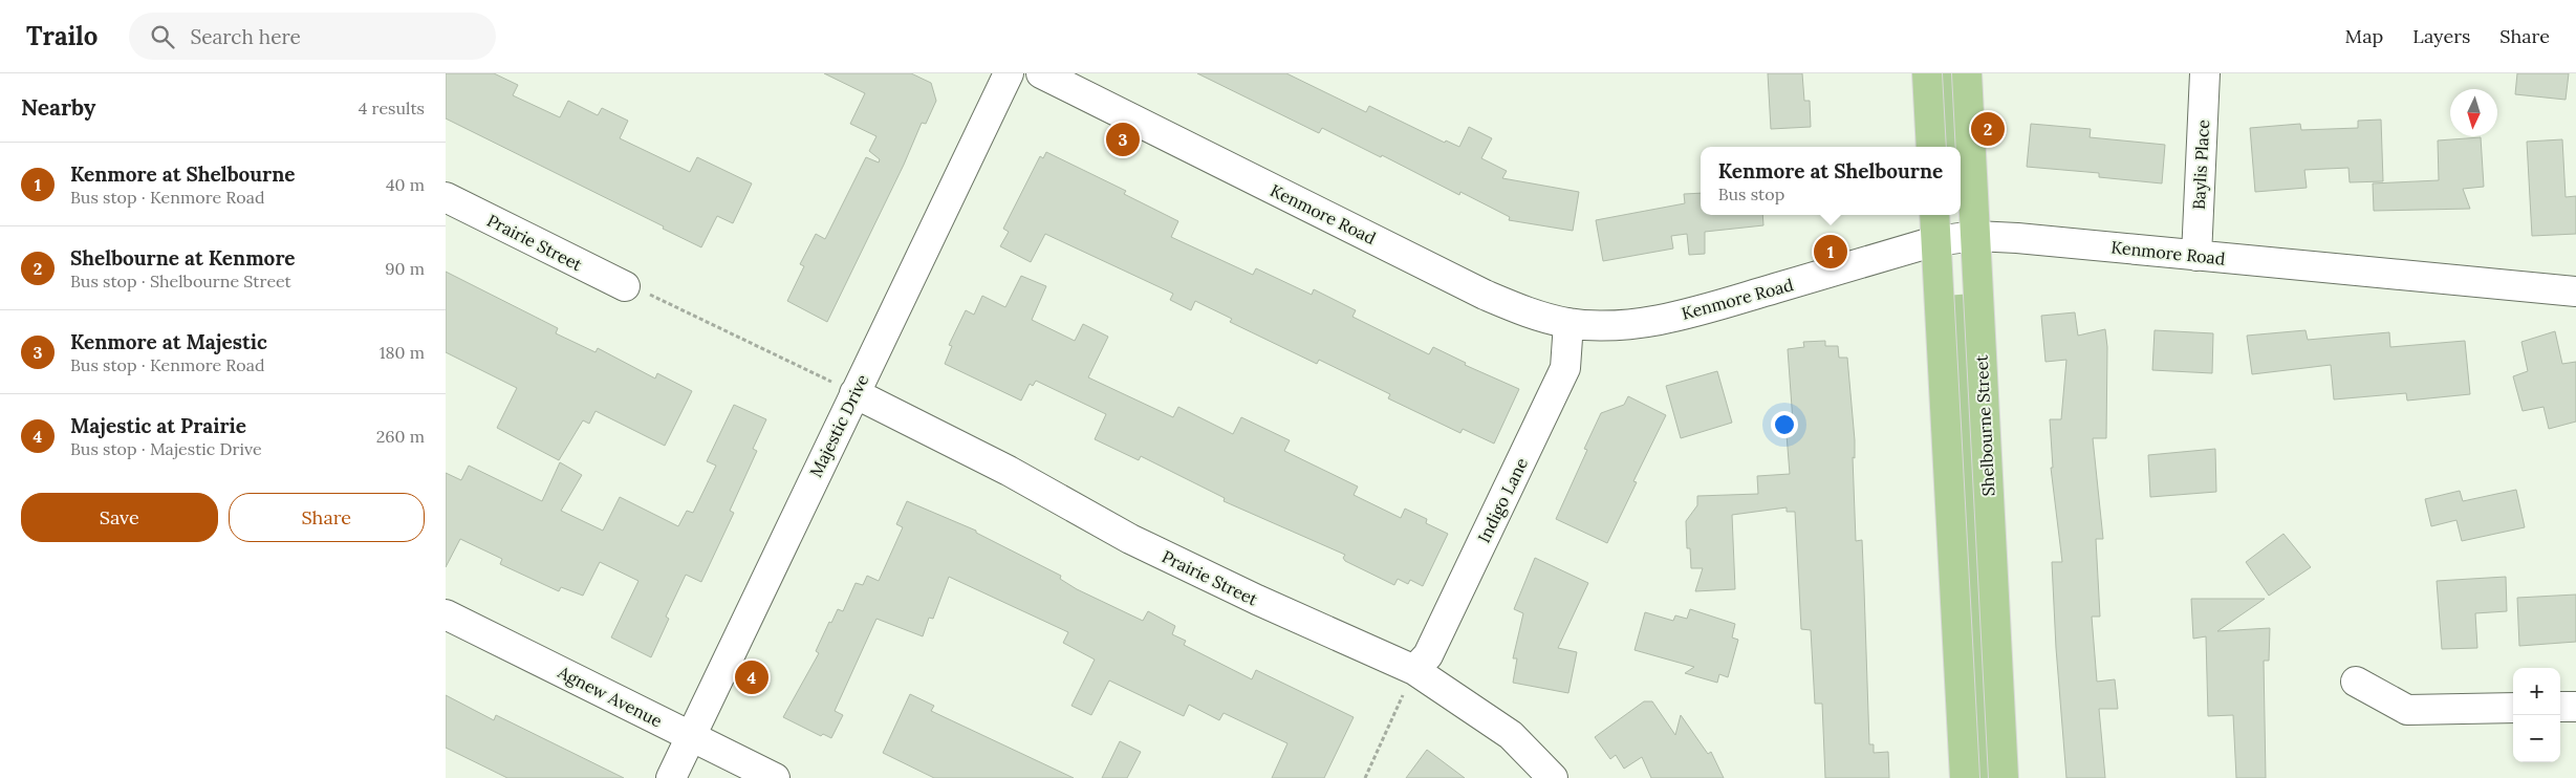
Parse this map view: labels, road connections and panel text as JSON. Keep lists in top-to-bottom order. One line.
{"streets":{"main road":["Shelbourne Street"],"street":["Baylis Place","Kenmore Road","Prairie Street","Majestic Drive","Indigo Lane","Agnew Avenue"]},"crossings":[["Baylis Place","Kenmore Road"],["Kenmore Road","Shelbourne Street"],["Kenmore Road","Indigo Lane"],["Prairie Street","Majestic Drive"],["Prairie Street","Indigo Lane"],["Majestic Drive","Agnew Avenue"]],"north":"bottom","page":{"header":"Trailo","search":"Search here","nav":["Map","Layers","Share"],"heading":["Nearby","4 results"],"pins":["2","3","1","4"],"list":[{"mark":"1","name":"Kenmore at Shelbourne","note":"Bus stop · Kenmore Road","value":"40 m"},{"mark":"2","name":"Shelbourne at Kenmore","note":"Bus stop · Shelbourne Street","value":"90 m"},{"mark":"3","name":"Kenmore at Majestic","note":"Bus stop · Kenmore Road","value":"180 m"},{"mark":"4","name":"Majestic at Prairie","note":"Bus stop · Majestic Drive","value":"260 m"}],"popup":["Kenmore at Shelbourne","Bus stop"],"buttons":["Save","Share"],"map_buttons":["+","−"]}}
